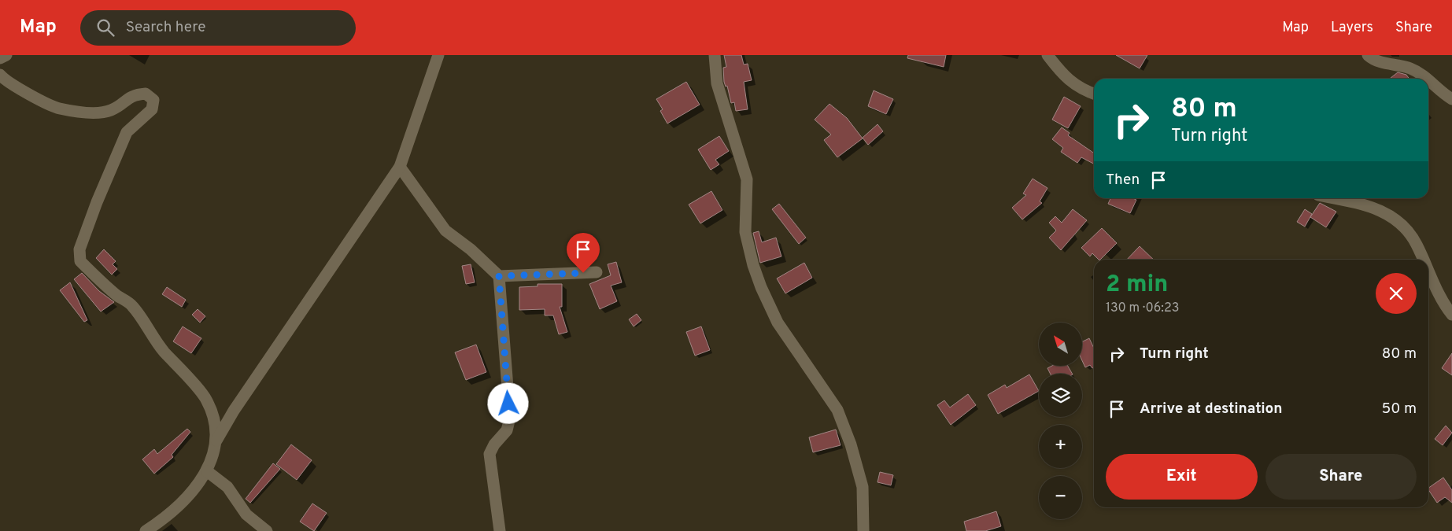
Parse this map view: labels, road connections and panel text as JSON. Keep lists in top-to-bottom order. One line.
{"north":"top left","page":{"header":"Map","search":"Search here","nav":["Map","Layers","Share"],"turn":["80 m","Turn right"],"then":"Then","heading":["2 min","130 m · 06:23"],"map_buttons":["+","−"],"list":[{"name":"Turn right","value":"80 m"},{"name":"Arrive at destination","value":"50 m"}],"buttons":["Exit","Share"]}}
